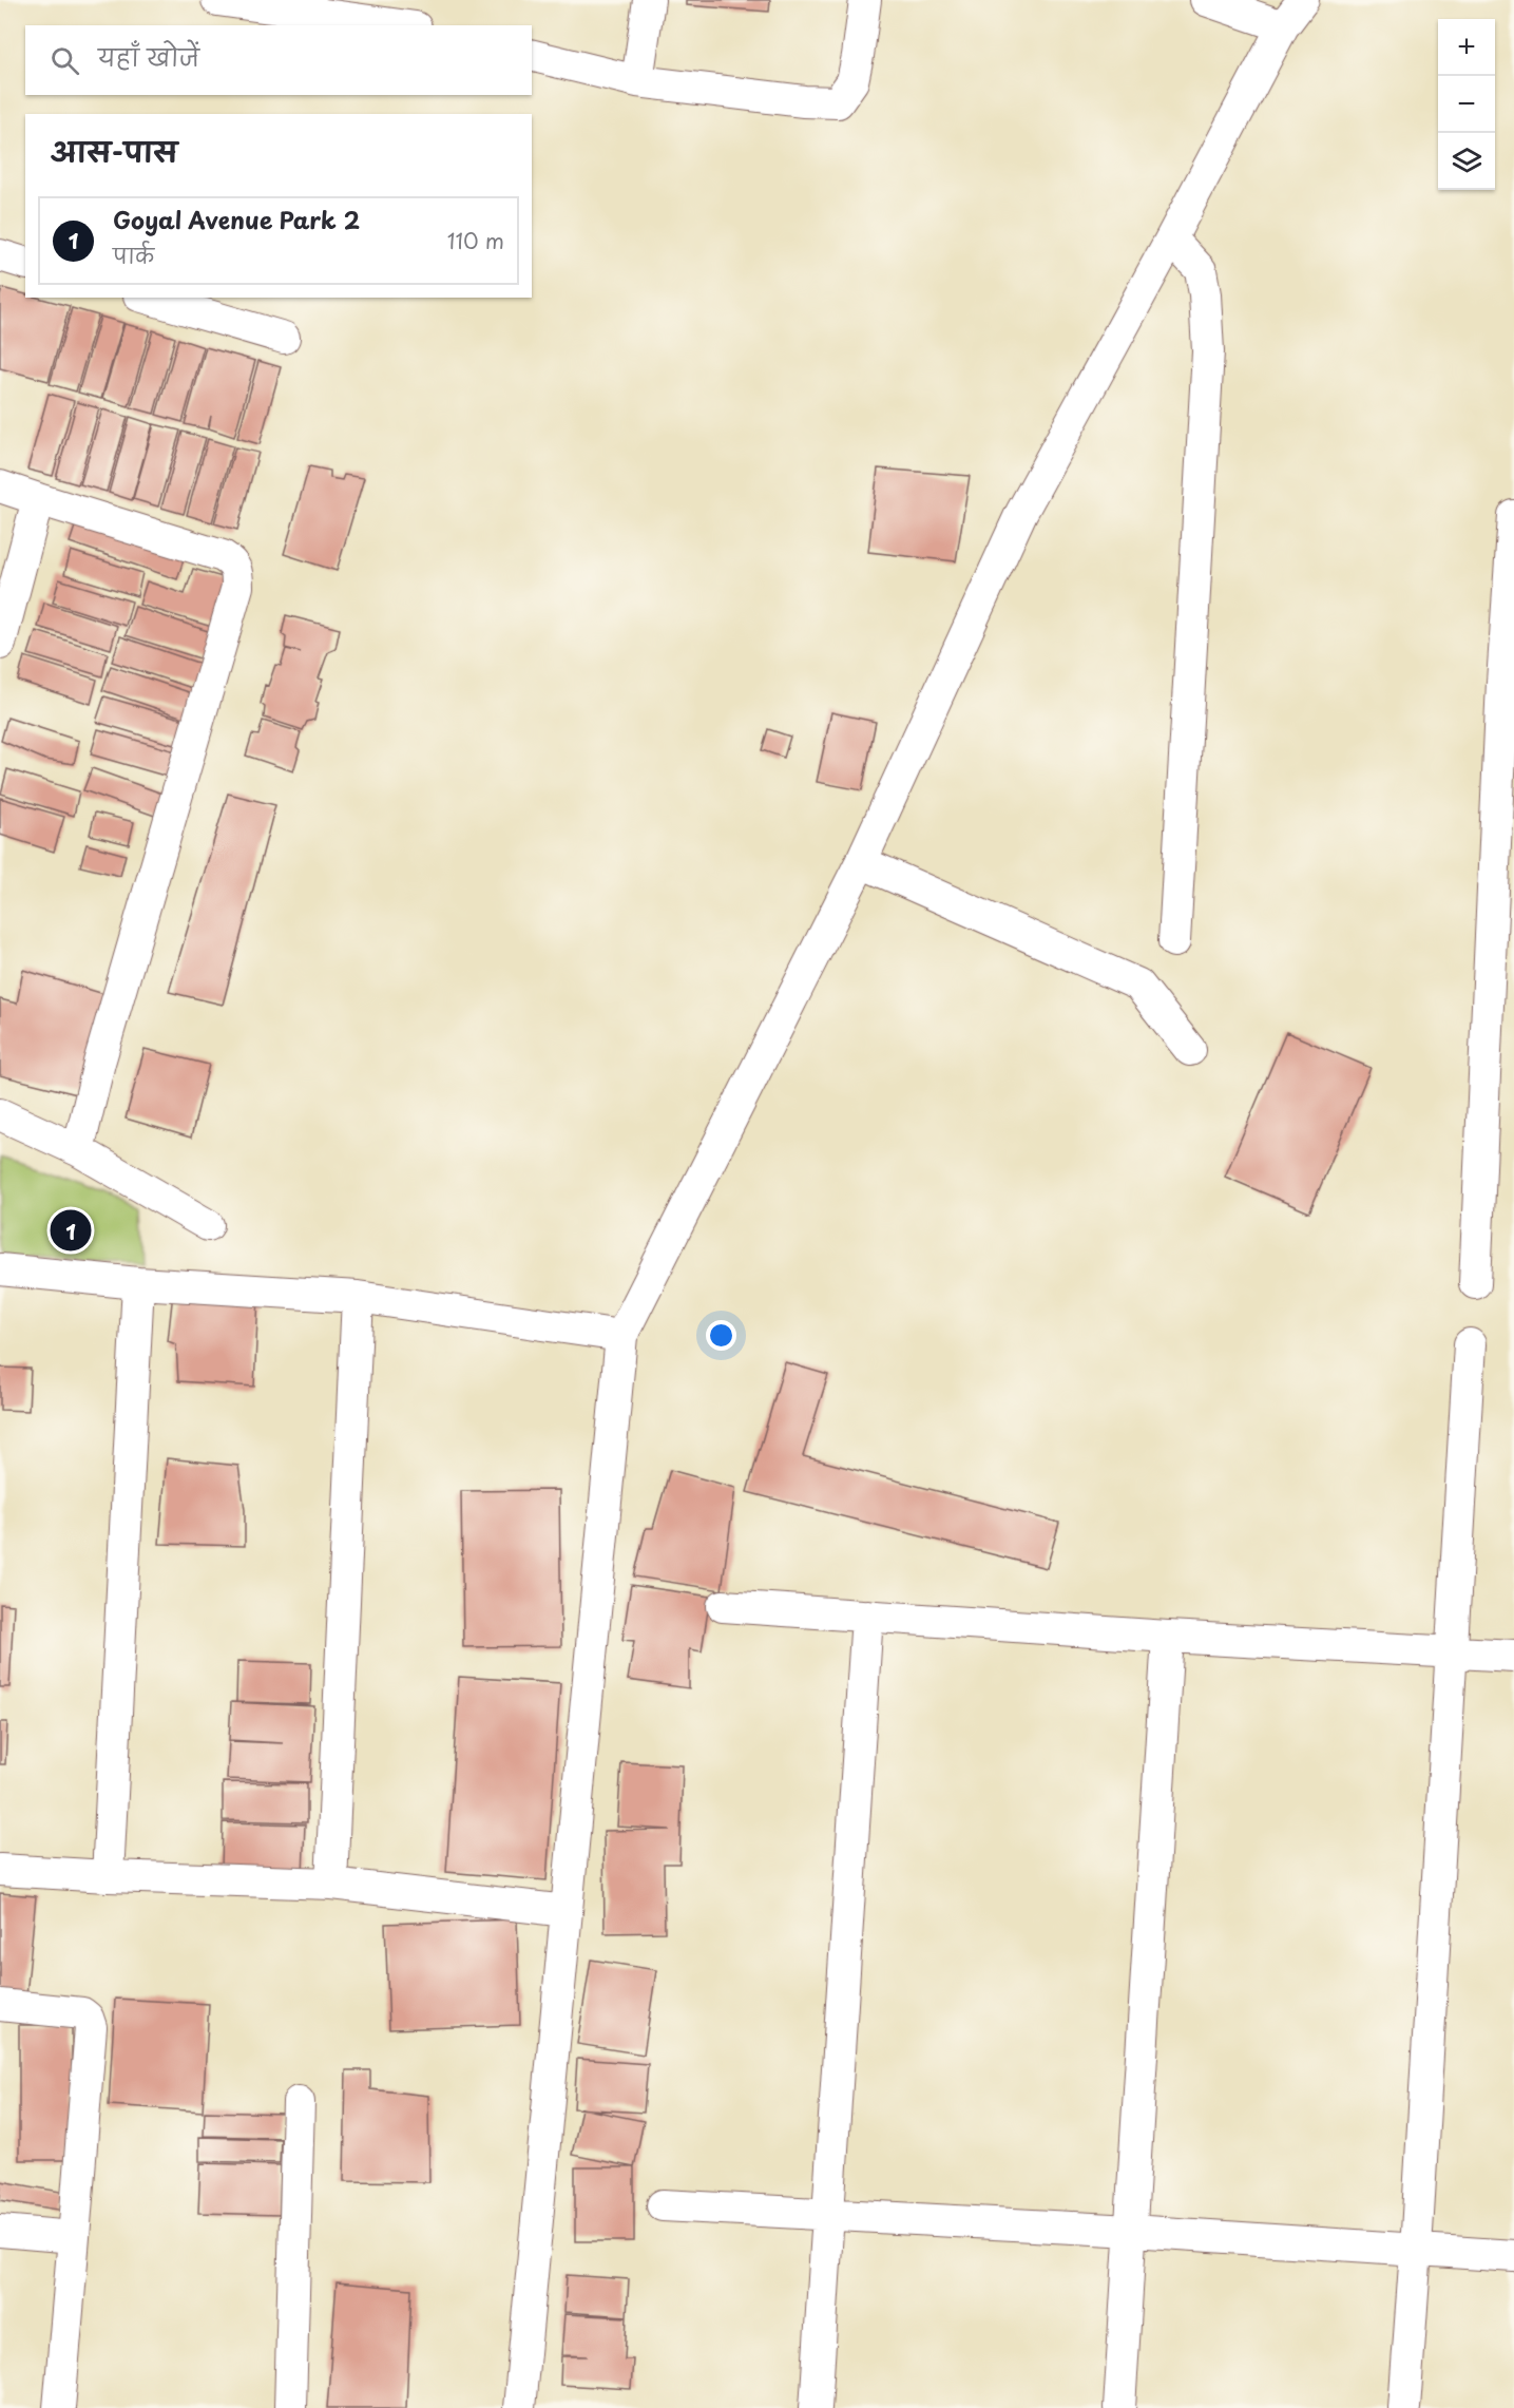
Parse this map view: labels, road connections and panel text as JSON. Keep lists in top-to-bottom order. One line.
{"page":{"map_buttons":["+","−"],"search":"यहाँ खोजें","heading":"आस-पास","list":[{"mark":"1","name":"Goyal Avenue Park 2","note":"पार्क","value":"110 m"}],"pins":"1"}}
